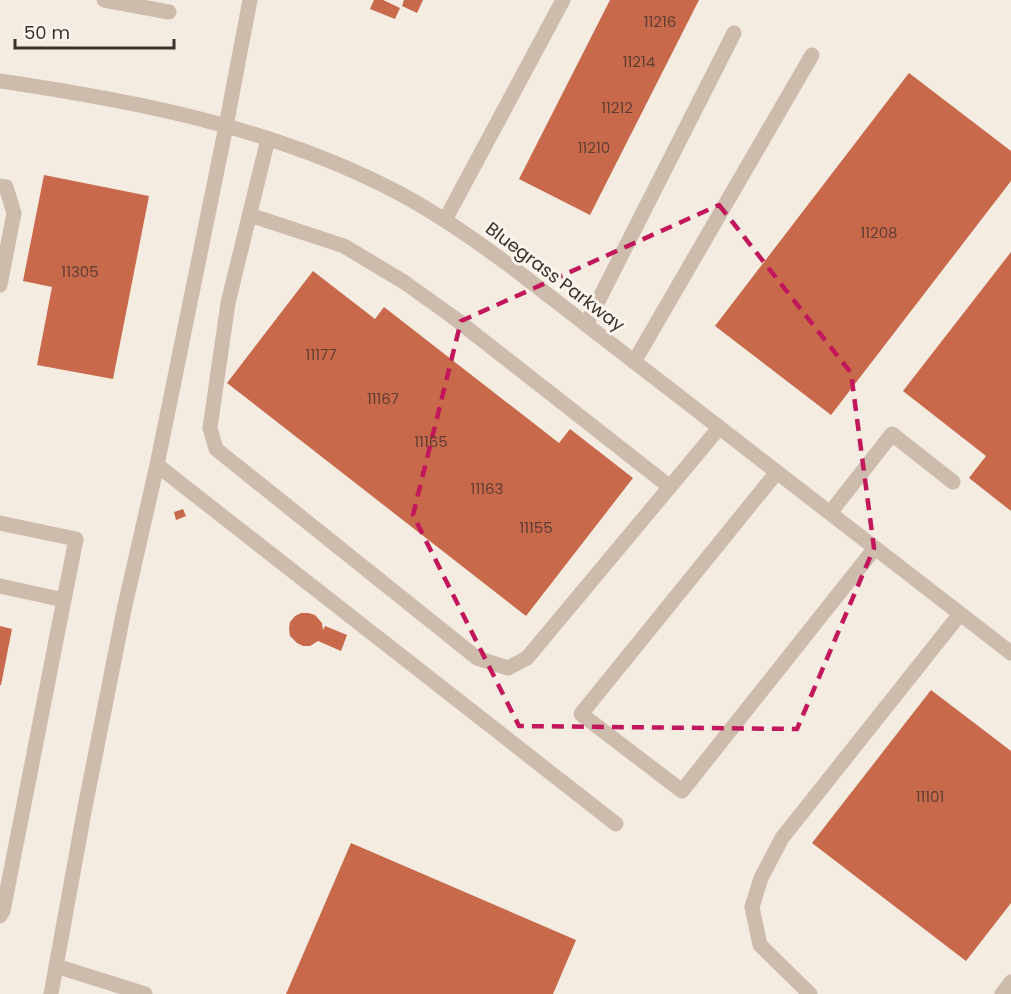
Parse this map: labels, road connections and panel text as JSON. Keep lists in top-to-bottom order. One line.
{"streets":{"street":["Bluegrass Parkway"]},"house_numbers":["11216","11214","11212","11210","11208","11305","11177","11167","11165","11163","11155","11101"],"scale_bar":"50 m"}
